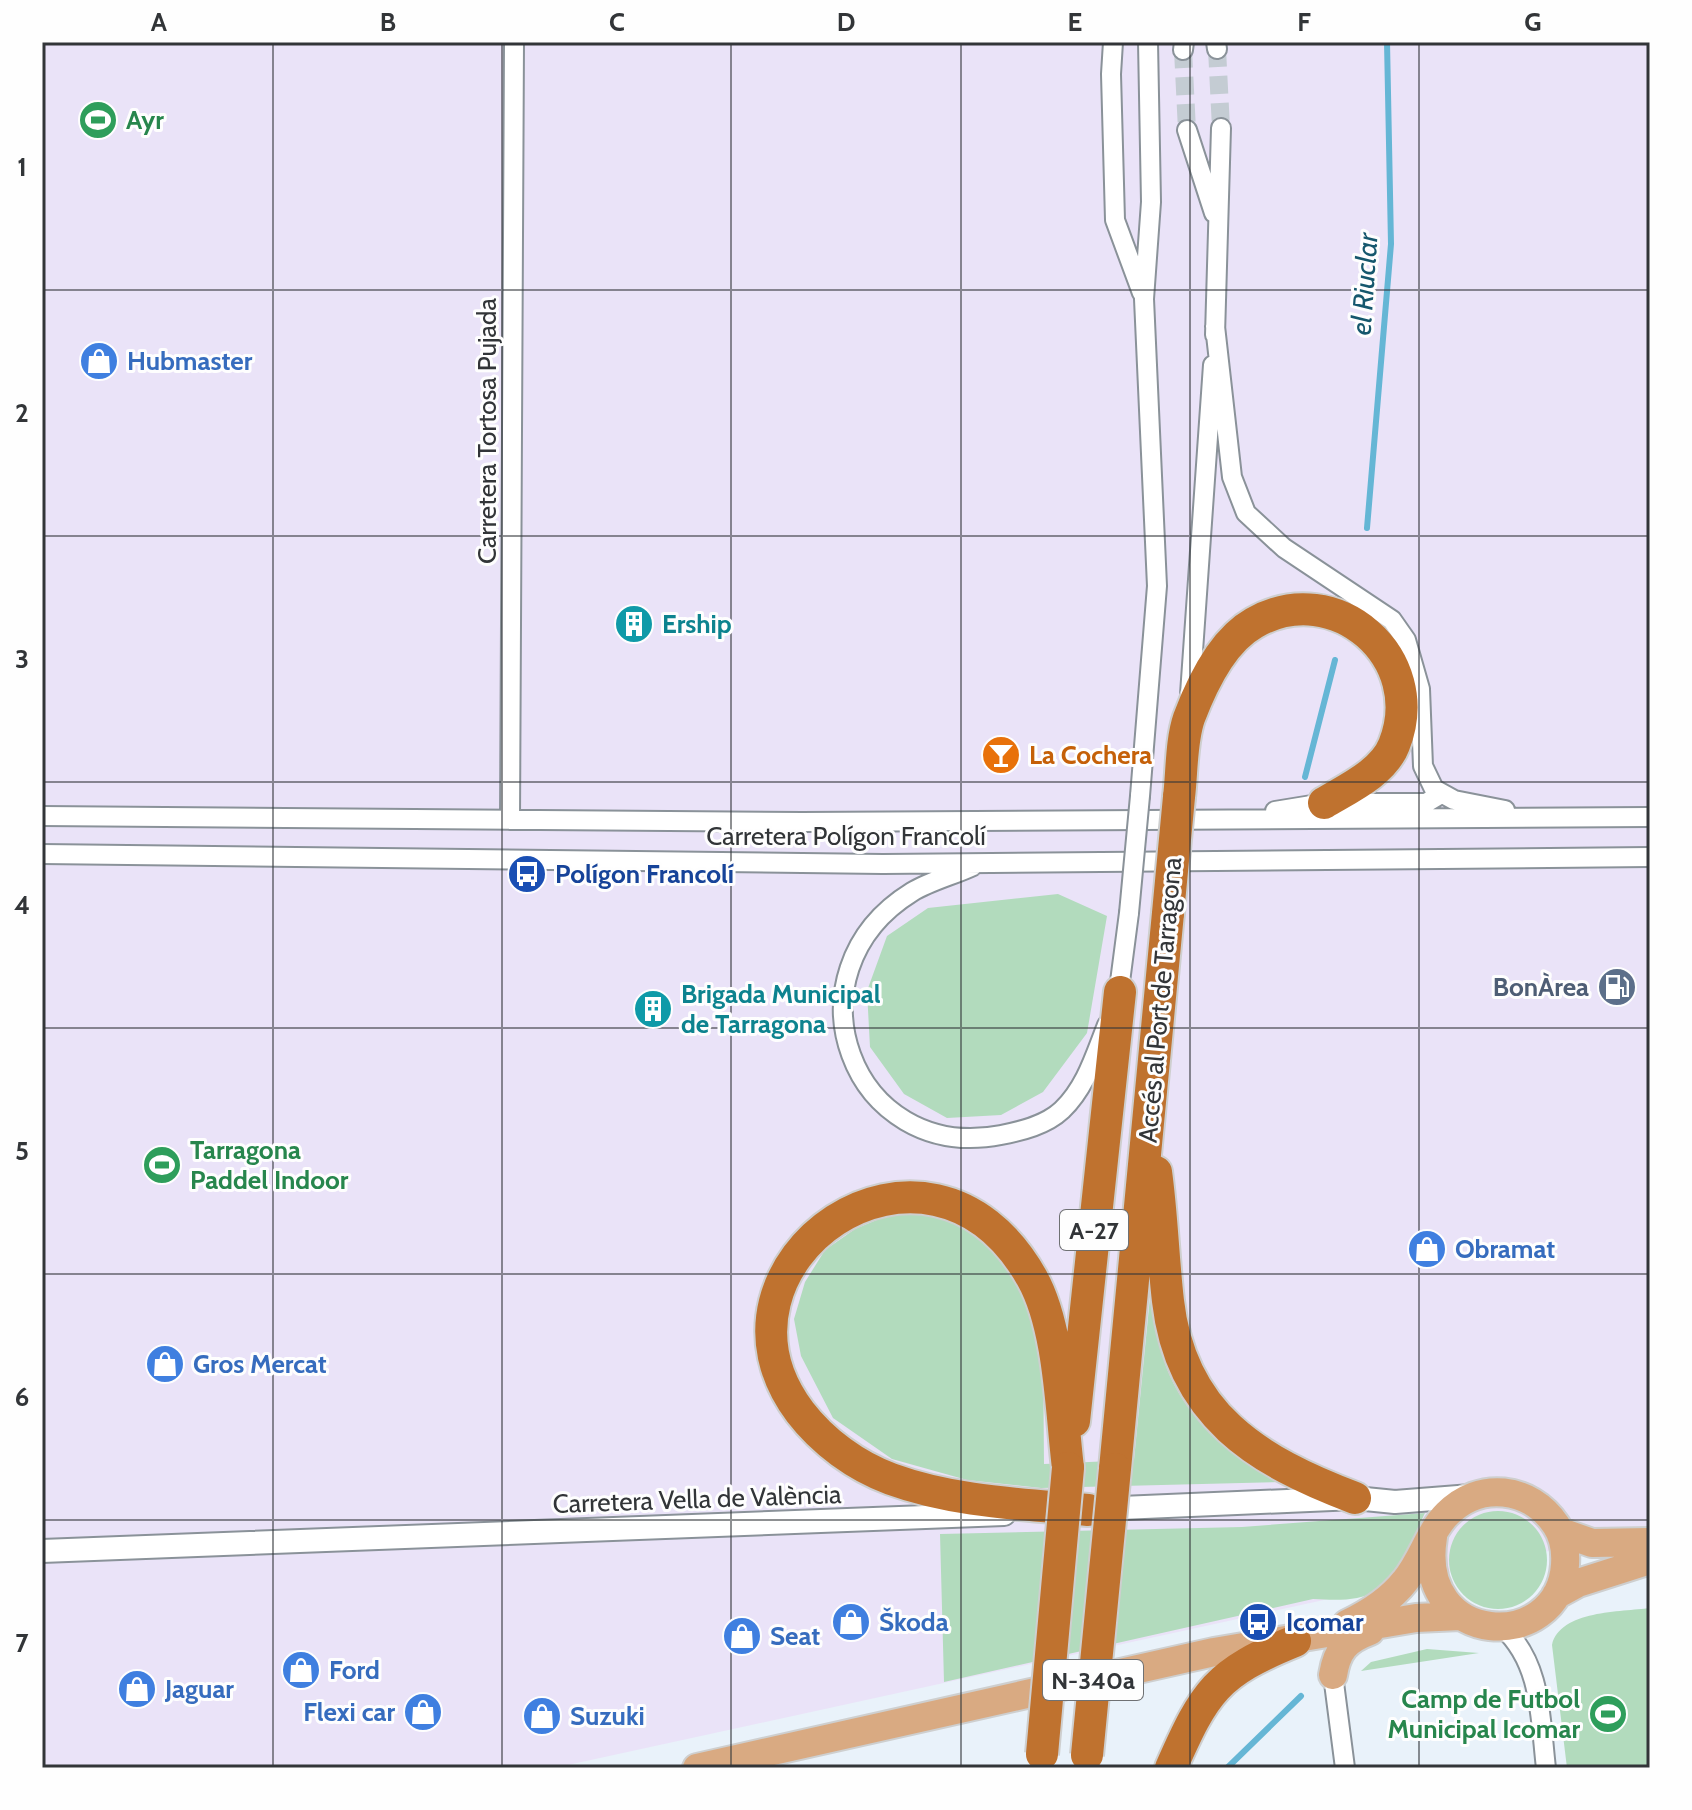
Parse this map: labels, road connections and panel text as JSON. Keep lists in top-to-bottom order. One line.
{"streets":{"highway":["Accés al Port de Tarragona","A-27"],"main road":["N-340a"],"street":["Carretera Tortosa Pujada","Carretera Polígon Francolí","Carretera Vella de València"]},"crossings":[["Carretera Tortosa Pujada","Carretera Polígon Francolí"],["Carretera Vella de València","N-340a"]],"water":["el Riuclar"],"places":{"sports":["Ayr","Tarragona Paddel Indoor","Camp de Futbol Municipal Icomar"],"shop":["Hubmaster","Obramat","Gros Mercat","Škoda","Seat","Ford","Jaguar","Flexi car","Suzuki"],"building":["Ership","Brigada Municipal de Tarragona"],"bar":["La Cochera"],"bus stop":["Polígon Francolí","Icomar"],"fuel station":["BonÀrea"]},"grid":{"columns":["A","B","C","D","E","F","G"],"rows":["1","2","3","4","5","6","7"]}}
